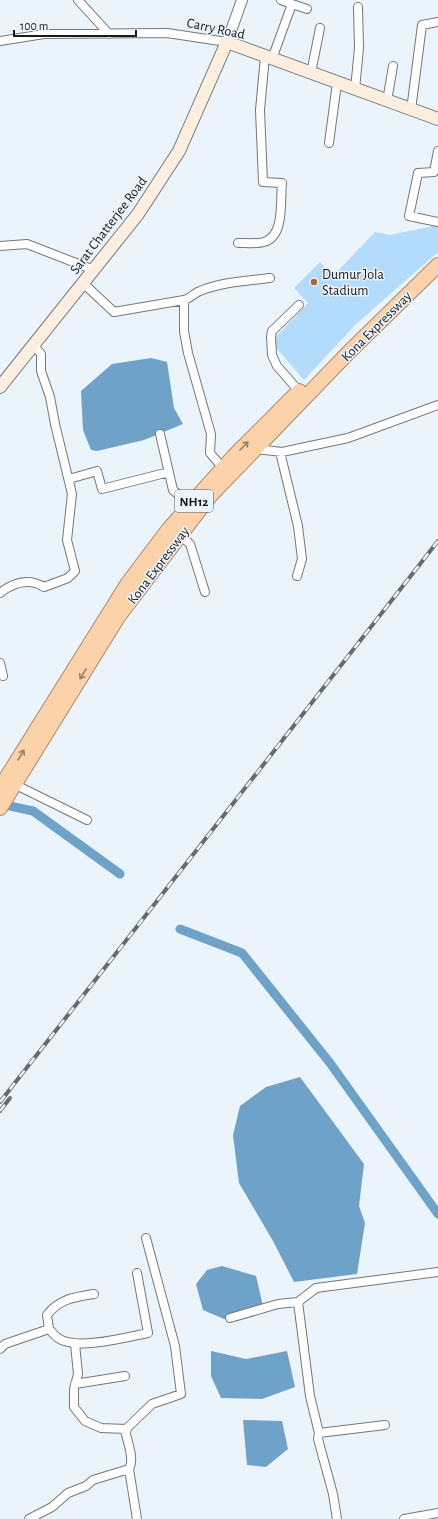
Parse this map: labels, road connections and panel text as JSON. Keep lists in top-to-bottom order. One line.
{"streets":{"highway":["Kona Expressway","NH12"],"main road":["Carry Road","Sarat Chatterjee Road"]},"crossings":[["Carry Road","Sarat Chatterjee Road"]],"places":["Dumur Jola Stadium"],"scale_bar":"100 m"}
